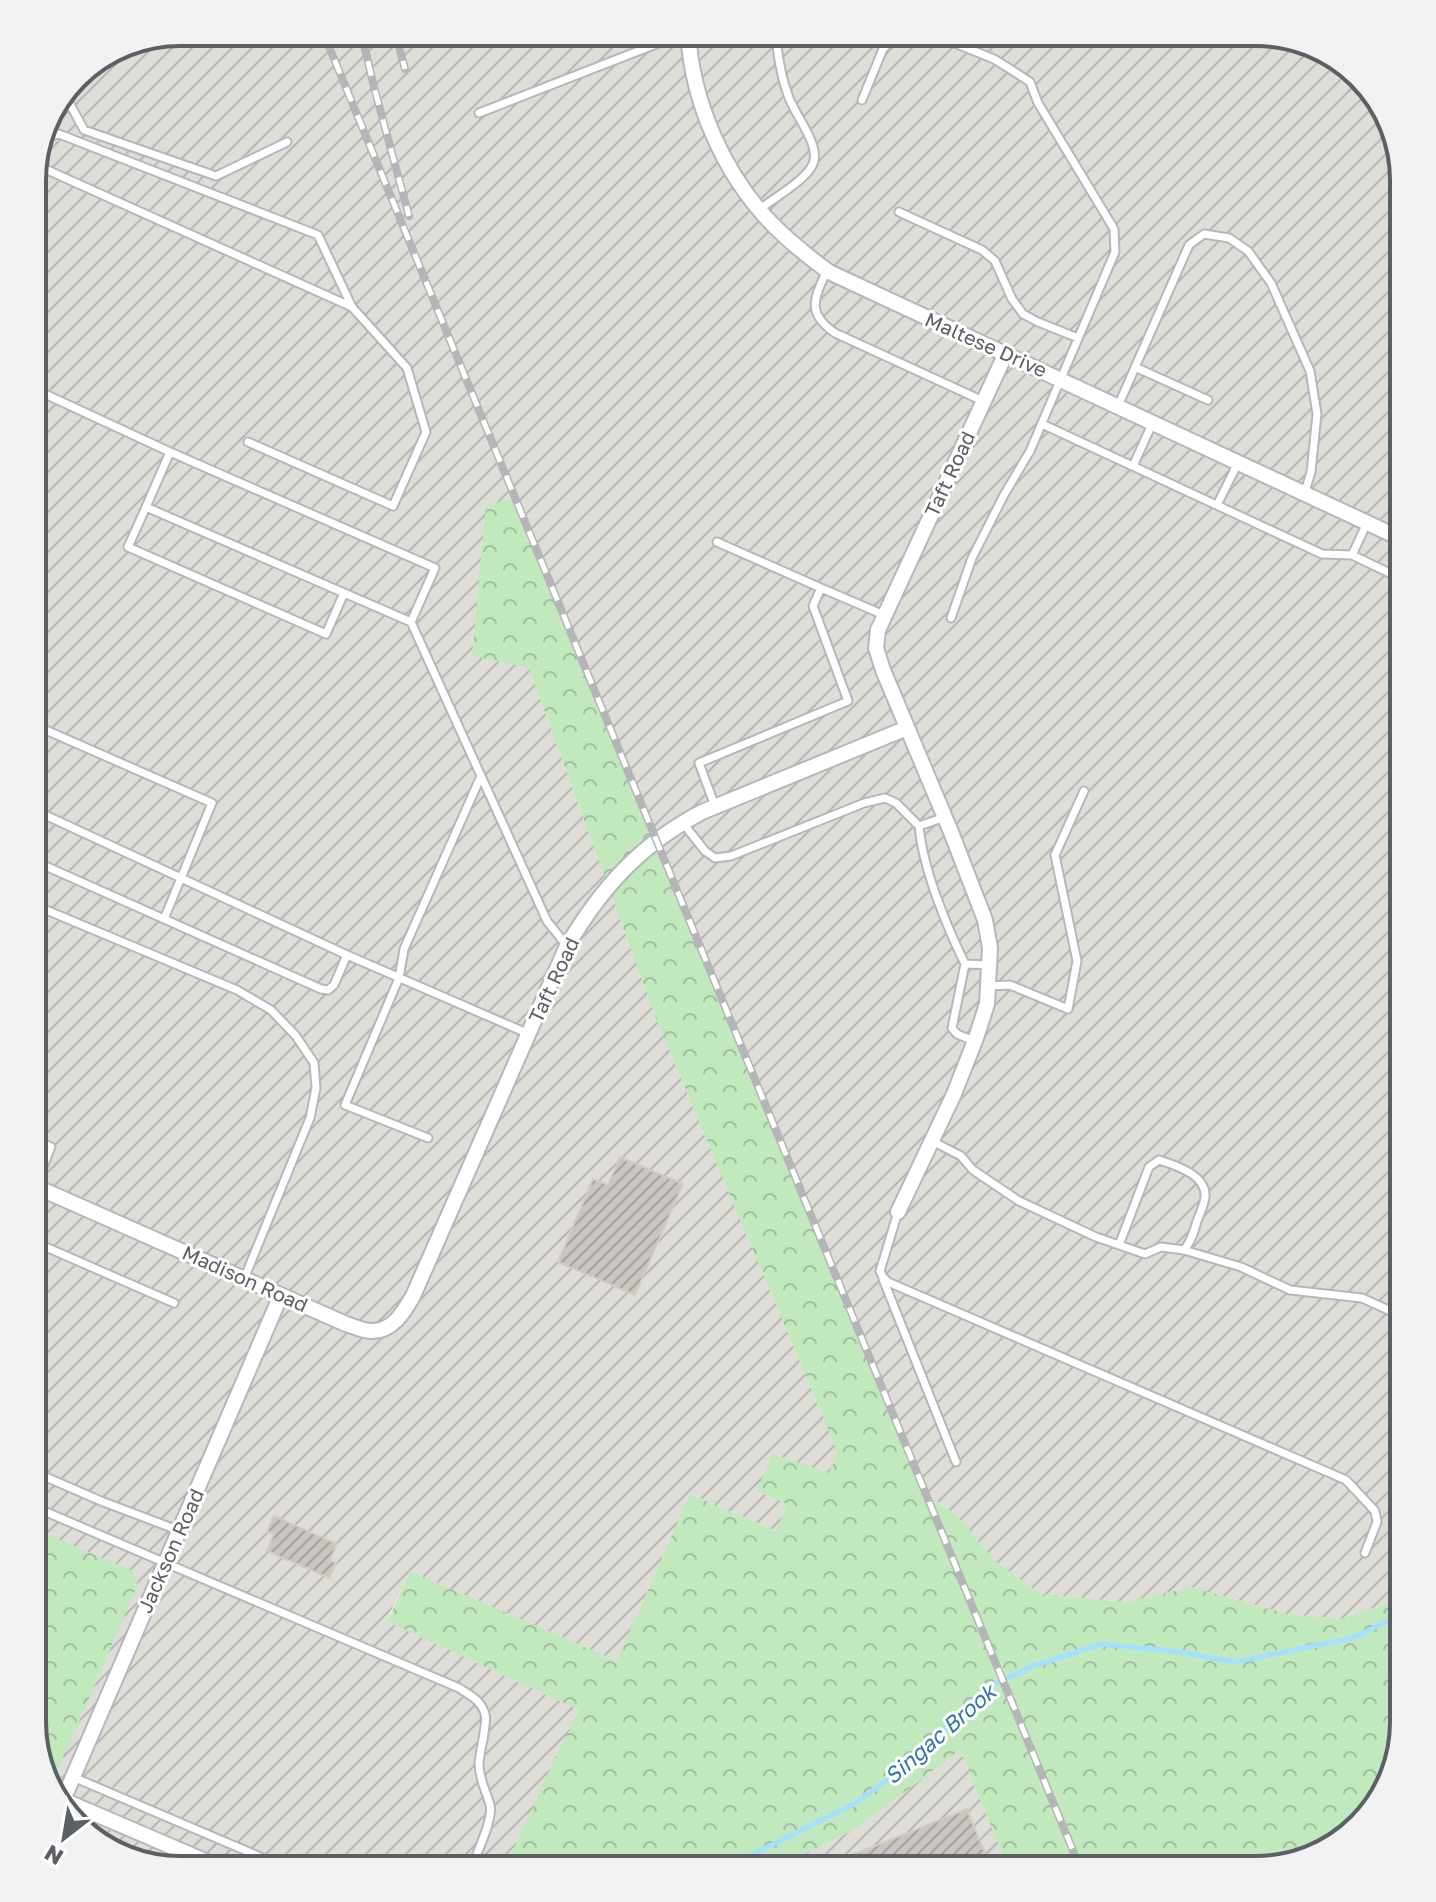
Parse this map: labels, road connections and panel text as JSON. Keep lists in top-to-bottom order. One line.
{"streets":{"street":["Maltese Drive","Taft Road","Madison Road","Jackson Road"]},"crossings":[["Maltese Drive","Taft Road"],["Taft Road","Madison Road"],["Madison Road","Jackson Road"]],"water":["Singac Brook"],"north":"bottom left"}
